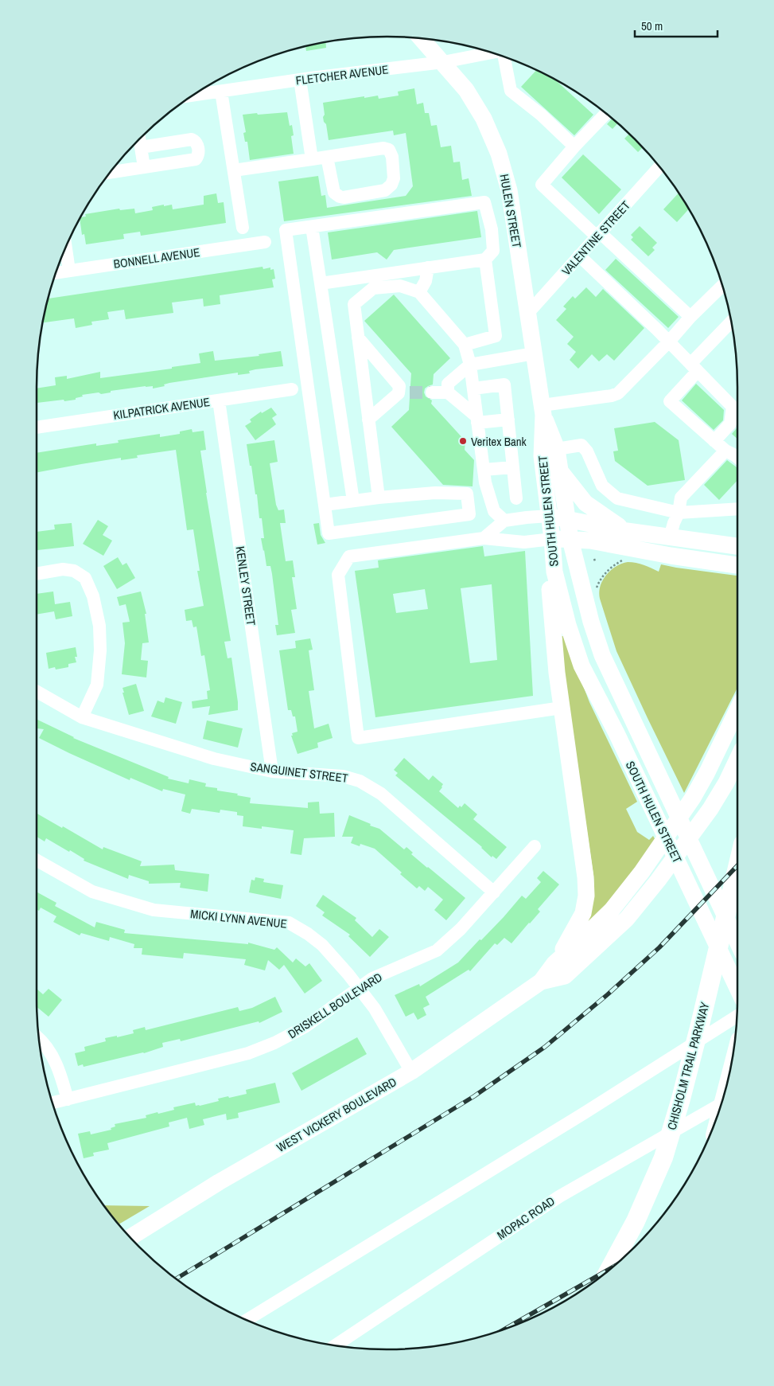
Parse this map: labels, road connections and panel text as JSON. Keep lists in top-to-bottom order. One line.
{"streets":{"highway":["CHISHOLM TRAIL PARKWAY"],"main road":["HULEN STREET","SOUTH HULEN STREET","WEST VICKERY BOULEVARD"],"street":["FLETCHER AVENUE","VALENTINE STREET","BONNELL AVENUE","KILPATRICK AVENUE","KENLEY STREET","SANGUINET STREET","MICKI LYNN AVENUE","DRISKELL BOULEVARD","MOPAC ROAD"]},"crossings":[["FLETCHER AVENUE","HULEN STREET"],["HULEN STREET","VALENTINE STREET"],["HULEN STREET","SOUTH HULEN STREET"],["KILPATRICK AVENUE","KENLEY STREET"],["KENLEY STREET","SANGUINET STREET"],["SANGUINET STREET","DRISKELL BOULEVARD"],["MICKI LYNN AVENUE","DRISKELL BOULEVARD"],["MICKI LYNN AVENUE","WEST VICKERY BOULEVARD"]],"places":["Veritex Bank"],"scale_bar":"50 m"}
